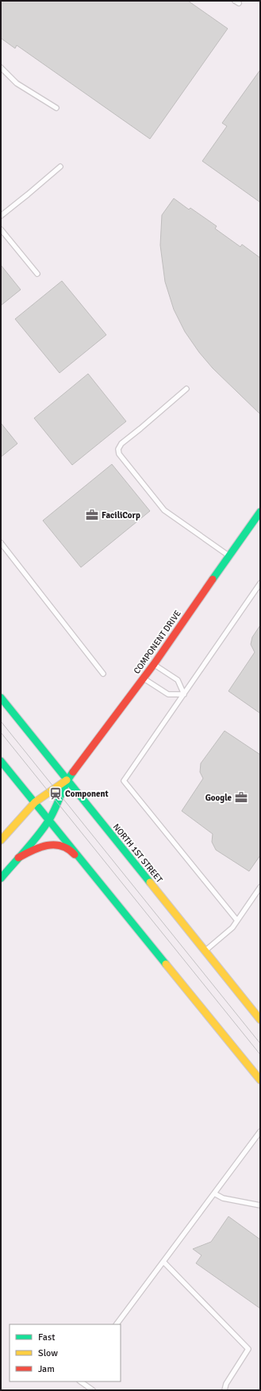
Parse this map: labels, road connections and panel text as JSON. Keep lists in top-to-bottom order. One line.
{"streets":{"main road":["COMPONENT DRIVE","NORTH 1ST STREET"]},"crossings":[["COMPONENT DRIVE","NORTH 1ST STREET"]],"places":{"office":["FaciliCorp","Google"],"station":["Component"]},"legend":["Fast","Slow","Jam"]}
